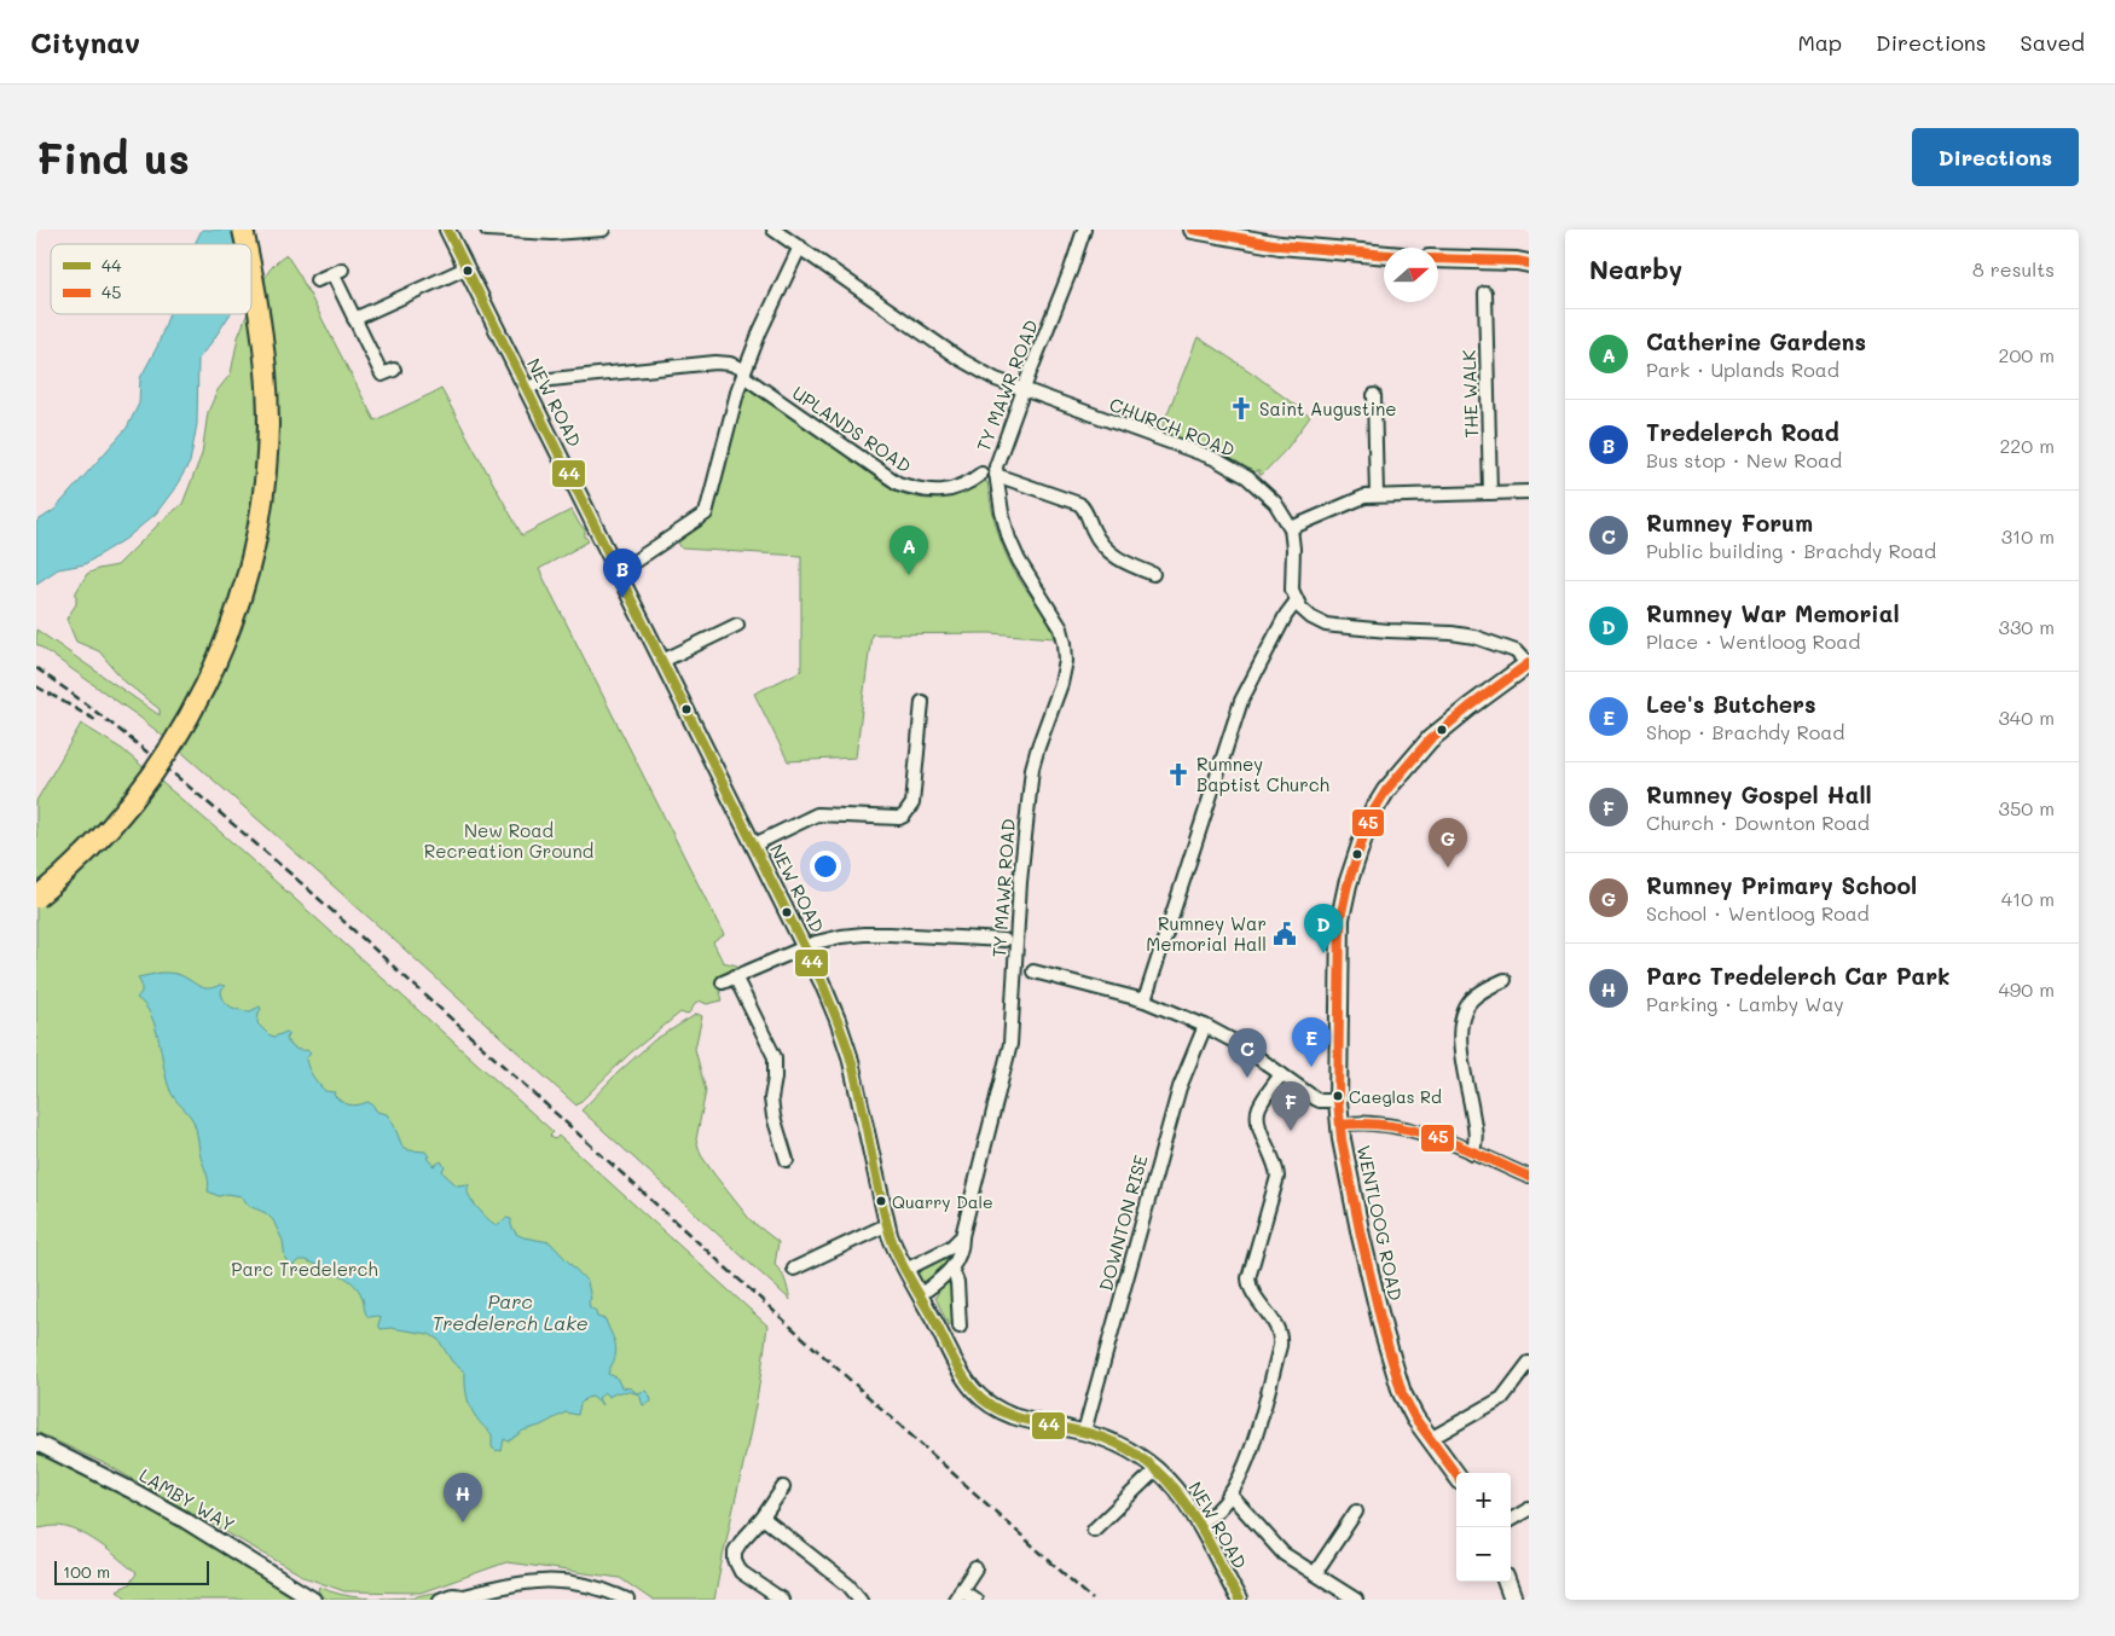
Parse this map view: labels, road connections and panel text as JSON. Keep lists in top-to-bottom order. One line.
{"streets":{"main road":["WENTLOOG ROAD"],"street":["TY MAWR ROAD","THE WALK","NEW ROAD","CHURCH ROAD","UPLANDS ROAD","DOWNTON RISE","LAMBY WAY"]},"crossings":[["TY MAWR ROAD","CHURCH ROAD"],["NEW ROAD","UPLANDS ROAD"],["NEW ROAD","DOWNTON RISE"]],"water":["Parc Tredelerch Lake"],"parks":["New Road Recreation Ground","Parc Tredelerch"],"places":{"church":["Saint Augustine","Rumney Baptist Church"],"public building":["Rumney War Memorial Hall"],"other":["Caeglas Rd","Quarry Dale"]},"lines":["transit line 44","transit line 45"],"legend":["44","45"],"scale_bar":"100 m","north":"right","page":{"header":"Citynav","nav":["Map","Directions","Saved"],"buttons":"Directions","title":"Find us","heading":["Nearby","8 results"],"list":[{"mark":"A","name":"Catherine Gardens","note":"Park · Uplands Road","value":"200 m"},{"mark":"B","name":"Tredelerch Road","note":"Bus stop · New Road","value":"220 m"},{"mark":"C","name":"Rumney Forum","note":"Public building · Brachdy Road","value":"310 m"},{"mark":"D","name":"Rumney War Memorial","note":"Place · Wentloog Road","value":"330 m"},{"mark":"E","name":"Lee's Butchers","note":"Shop · Brachdy Road","value":"340 m"},{"mark":"F","name":"Rumney Gospel Hall","note":"Church · Downton Road","value":"350 m"},{"mark":"G","name":"Rumney Primary School","note":"School · Wentloog Road","value":"410 m"},{"mark":"H","name":"Parc Tredelerch Car Park","note":"Parking · Lamby Way","value":"490 m"}],"pins":["A","B","G","D","E","C","F","H"],"map_buttons":["+","−"],"scale":"100 m"}}
